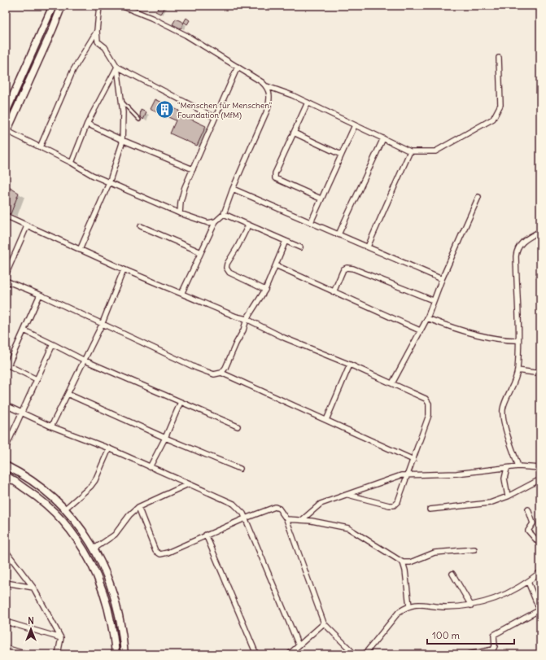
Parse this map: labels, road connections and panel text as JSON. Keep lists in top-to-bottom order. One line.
{"places":{"building":["\"Menschen für Menschen\" Foundation (MfM)"]},"scale_bar":"100 m","north":"top"}
